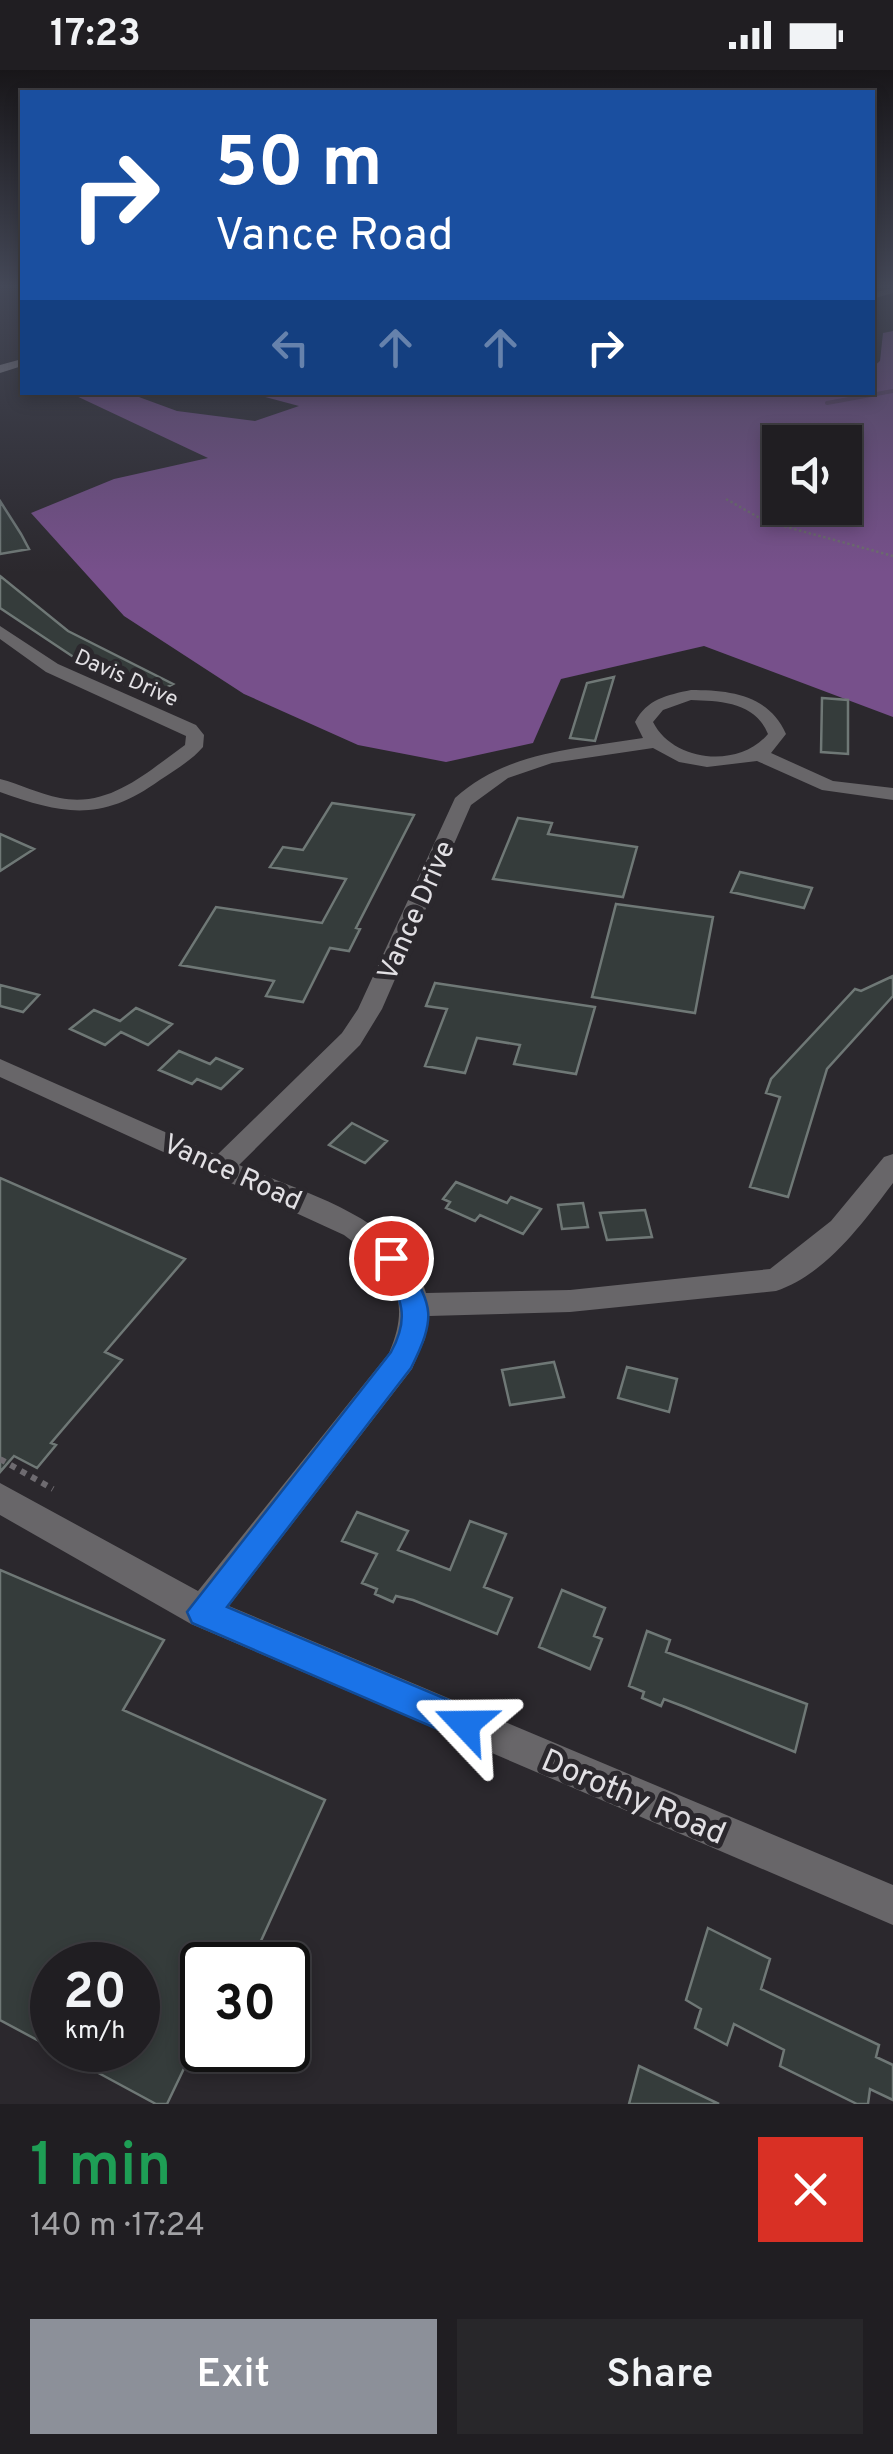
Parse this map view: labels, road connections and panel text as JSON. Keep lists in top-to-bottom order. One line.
{"streets":{"street":["Davis Drive","Vance Drive","Vance Road","Dorothy Road"]},"crossings":[["Vance Drive","Vance Road"]],"page":{"status":"17:23","turn":["50 m","Vance Road"],"speed":"20 km/h","limit":"30","heading":["1 min","140 m · 17:24"],"buttons":["Exit","Share"]}}
